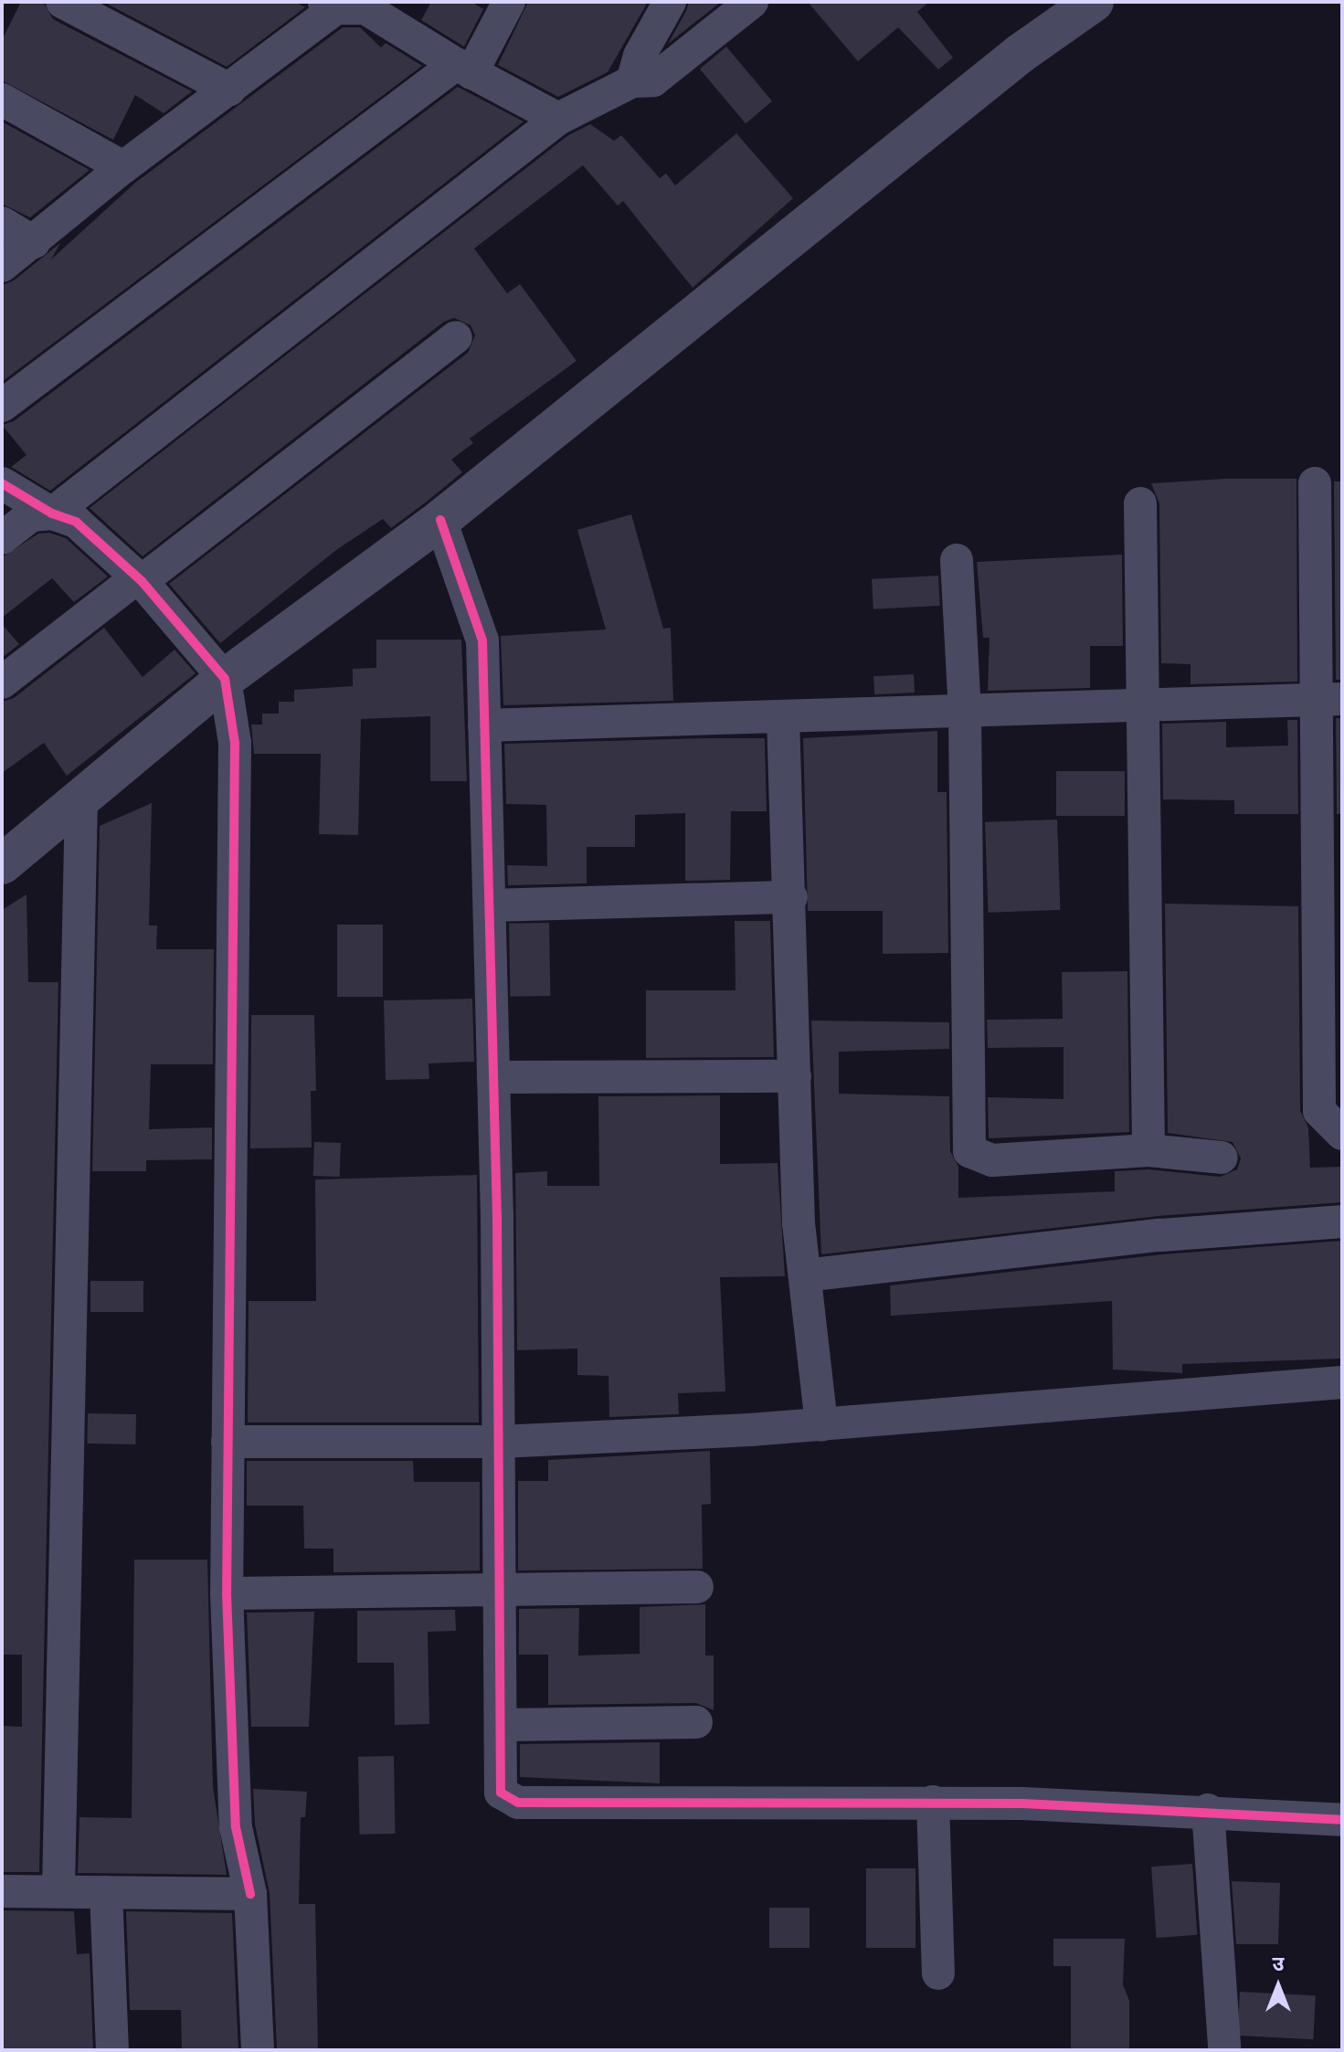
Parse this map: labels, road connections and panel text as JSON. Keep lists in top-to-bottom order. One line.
{"north":"top"}
